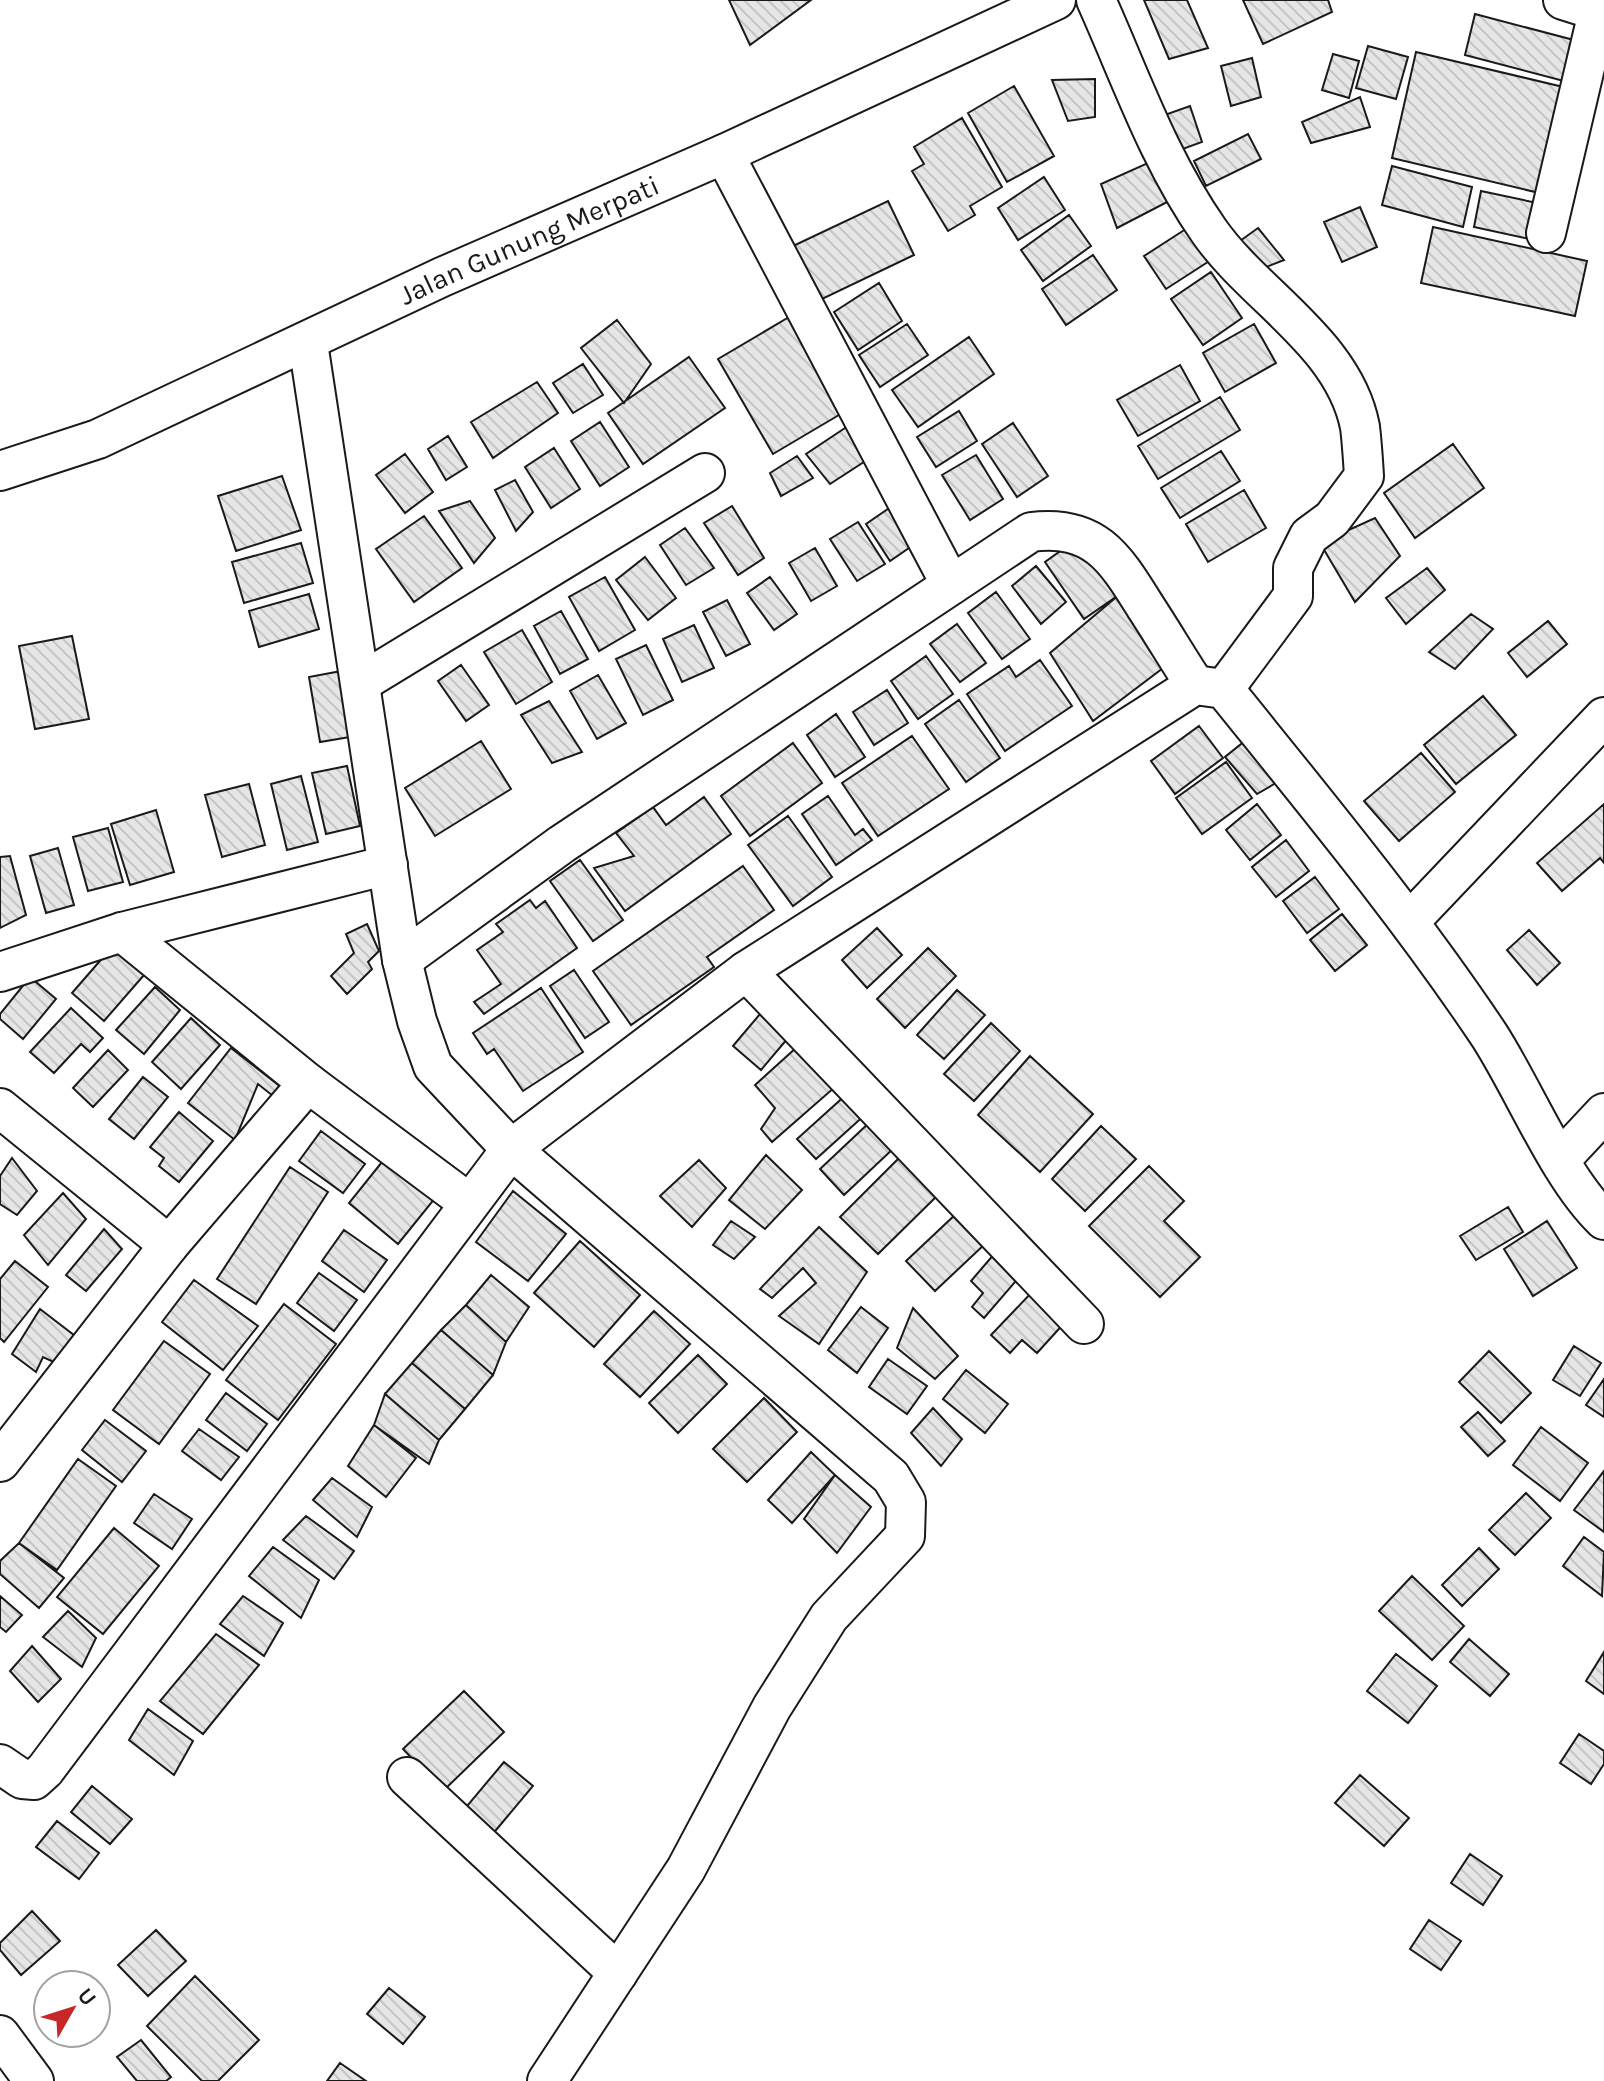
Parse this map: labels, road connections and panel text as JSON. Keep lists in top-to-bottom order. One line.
{"streets":{"street":["Jalan Gunung Merpati"]},"north":"top right"}
